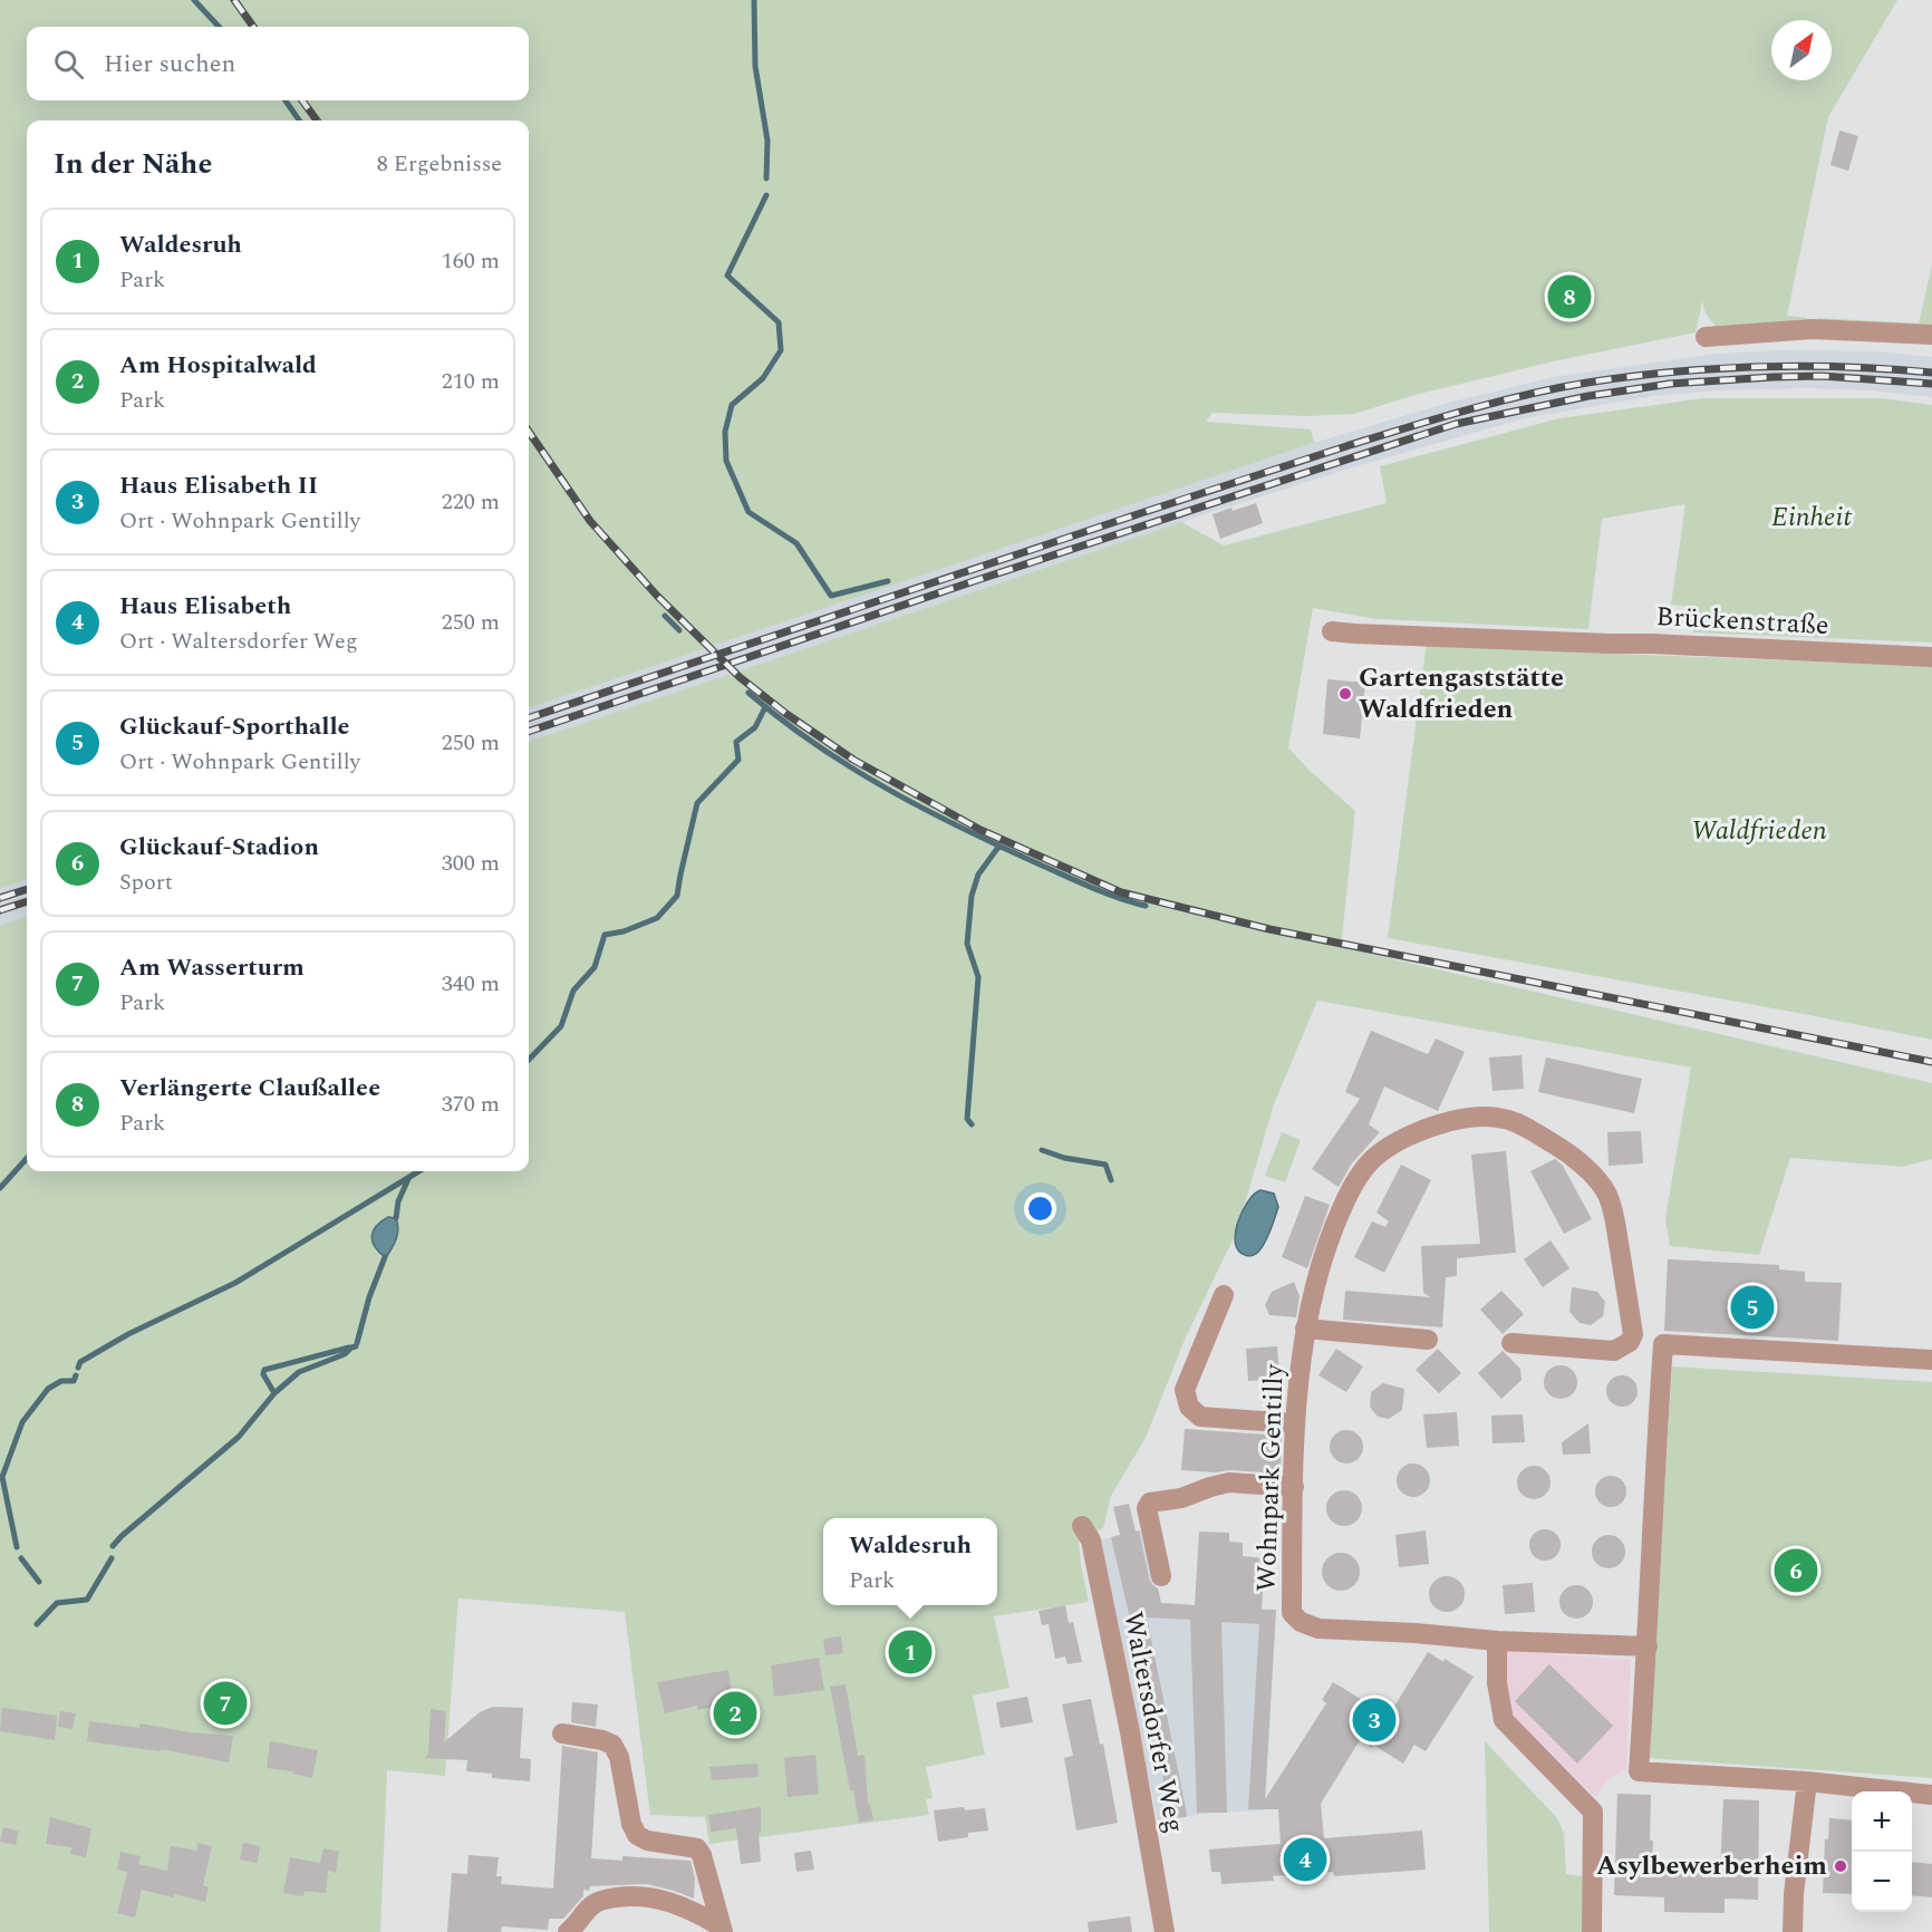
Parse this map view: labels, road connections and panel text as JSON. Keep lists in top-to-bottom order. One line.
{"streets":{"street":["Brückenstraße","Wohnpark Gentilly","Waltersdorfer Weg"]},"parks":["Einheit","Waldfrieden"],"places":["Gartengaststätte Waldfrieden","Asylbewerberheim"],"north":"top right","page":{"search":"Hier suchen","heading":["In der Nähe","8 Ergebnisse"],"list":[{"mark":"1","name":"Waldesruh","note":"Park","value":"160 m"},{"mark":"2","name":"Am Hospitalwald","note":"Park","value":"210 m"},{"mark":"3","name":"Haus Elisabeth II","note":"Ort · Wohnpark Gentilly","value":"220 m"},{"mark":"4","name":"Haus Elisabeth","note":"Ort · Waltersdorfer Weg","value":"250 m"},{"mark":"5","name":"Glückauf-Sporthalle","note":"Ort · Wohnpark Gentilly","value":"250 m"},{"mark":"6","name":"Glückauf-Stadion","note":"Sport","value":"300 m"},{"mark":"7","name":"Am Wasserturm","note":"Park","value":"340 m"},{"mark":"8","name":"Verlängerte Claußallee","note":"Park","value":"370 m"}],"pins":["8","5","6","1","7","2","3","4"],"popup":["Waldesruh","Park"],"map_buttons":["+","−"]}}
